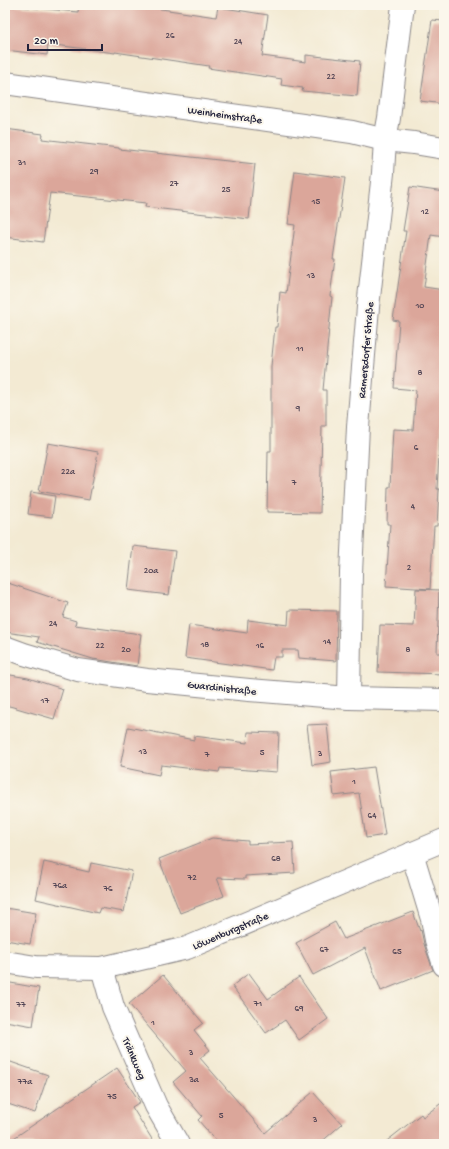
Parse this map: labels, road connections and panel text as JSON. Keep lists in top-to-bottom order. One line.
{"streets":{"street":["Weinheimstraße","Ramersdorfer Straße","Guardinistraße","Löwenburgstraße","Tränkweg"]},"crossings":[["Weinheimstraße","Ramersdorfer Straße"],["Ramersdorfer Straße","Guardinistraße"],["Löwenburgstraße","Tränkweg"]],"house_numbers":["26","24","22","31","29","27","25","15","12","13","10","11","8","9","6","22a","7","4","2","20a","24","14","18","22","16","20","8","17","13","5","3","7","1","64","68","72","76a","76","67","65","71","77","69","1","3","3a","77a","75","5","3"],"scale_bar":"20 m"}
